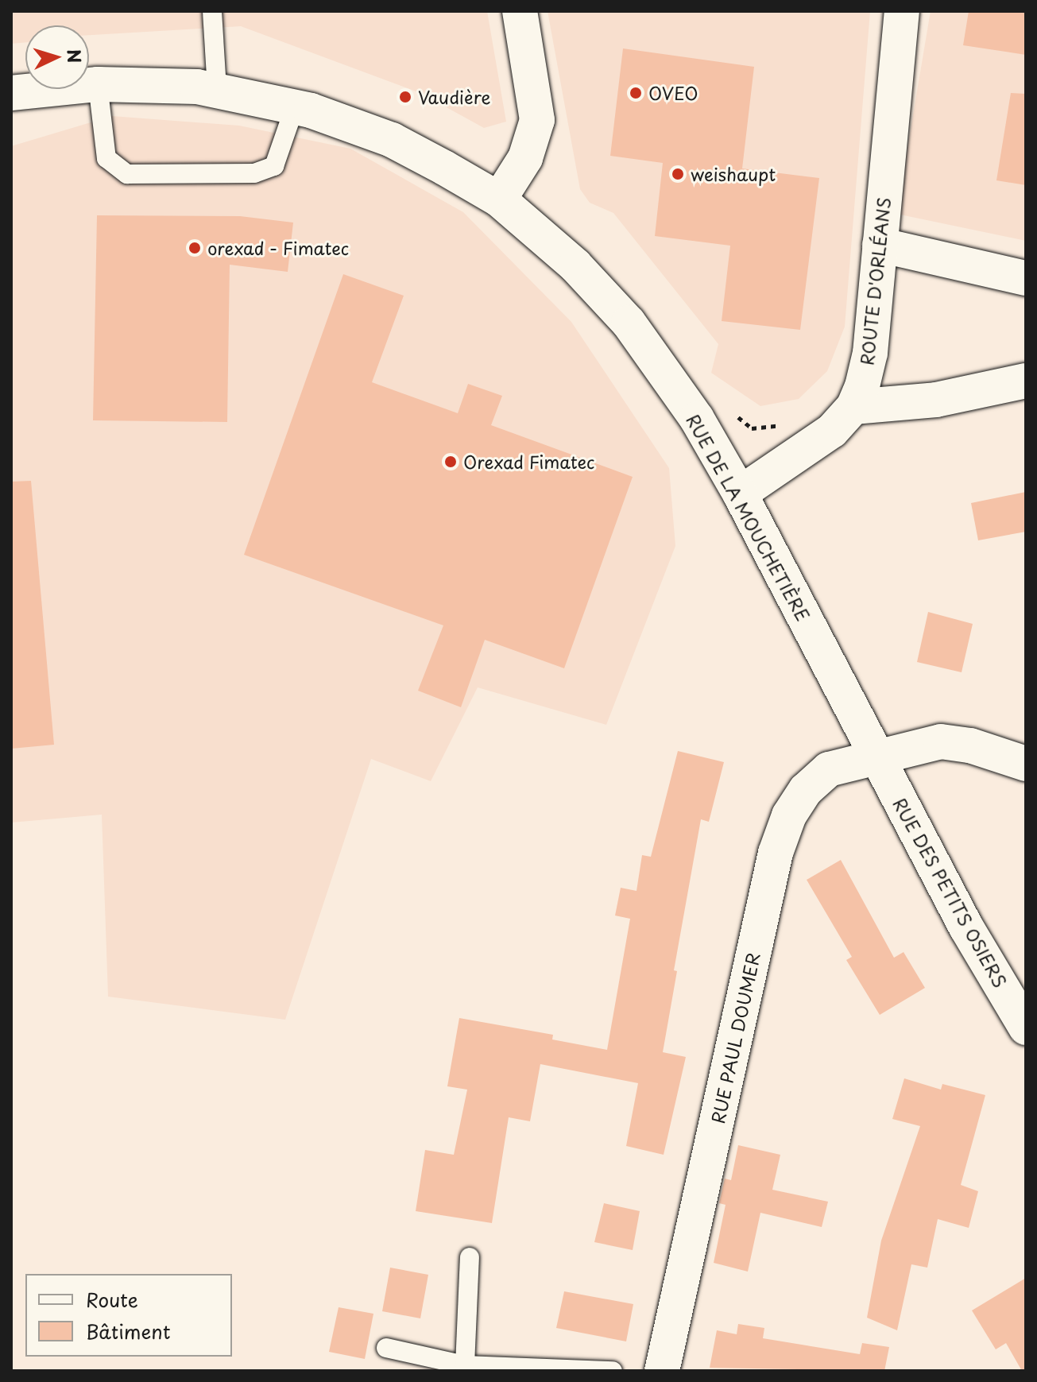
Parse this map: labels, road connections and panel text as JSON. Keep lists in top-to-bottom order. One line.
{"streets":{"street":["ROUTE D'ORLÉANS","RUE DE LA MOUCHETIÈRE","RUE DES PETITS OSIERS","RUE PAUL DOUMER"]},"crossings":[["ROUTE D'ORLÉANS","RUE DE LA MOUCHETIÈRE"],["RUE DE LA MOUCHETIÈRE","RUE DES PETITS OSIERS"],["RUE DE LA MOUCHETIÈRE","RUE PAUL DOUMER"],["RUE DES PETITS OSIERS","RUE PAUL DOUMER"]],"places":["OVEO","Vaudière","weishaupt","orexad - Fimatec","Orexad Fimatec"],"legend":["Route","Bâtiment"],"north":"right"}
